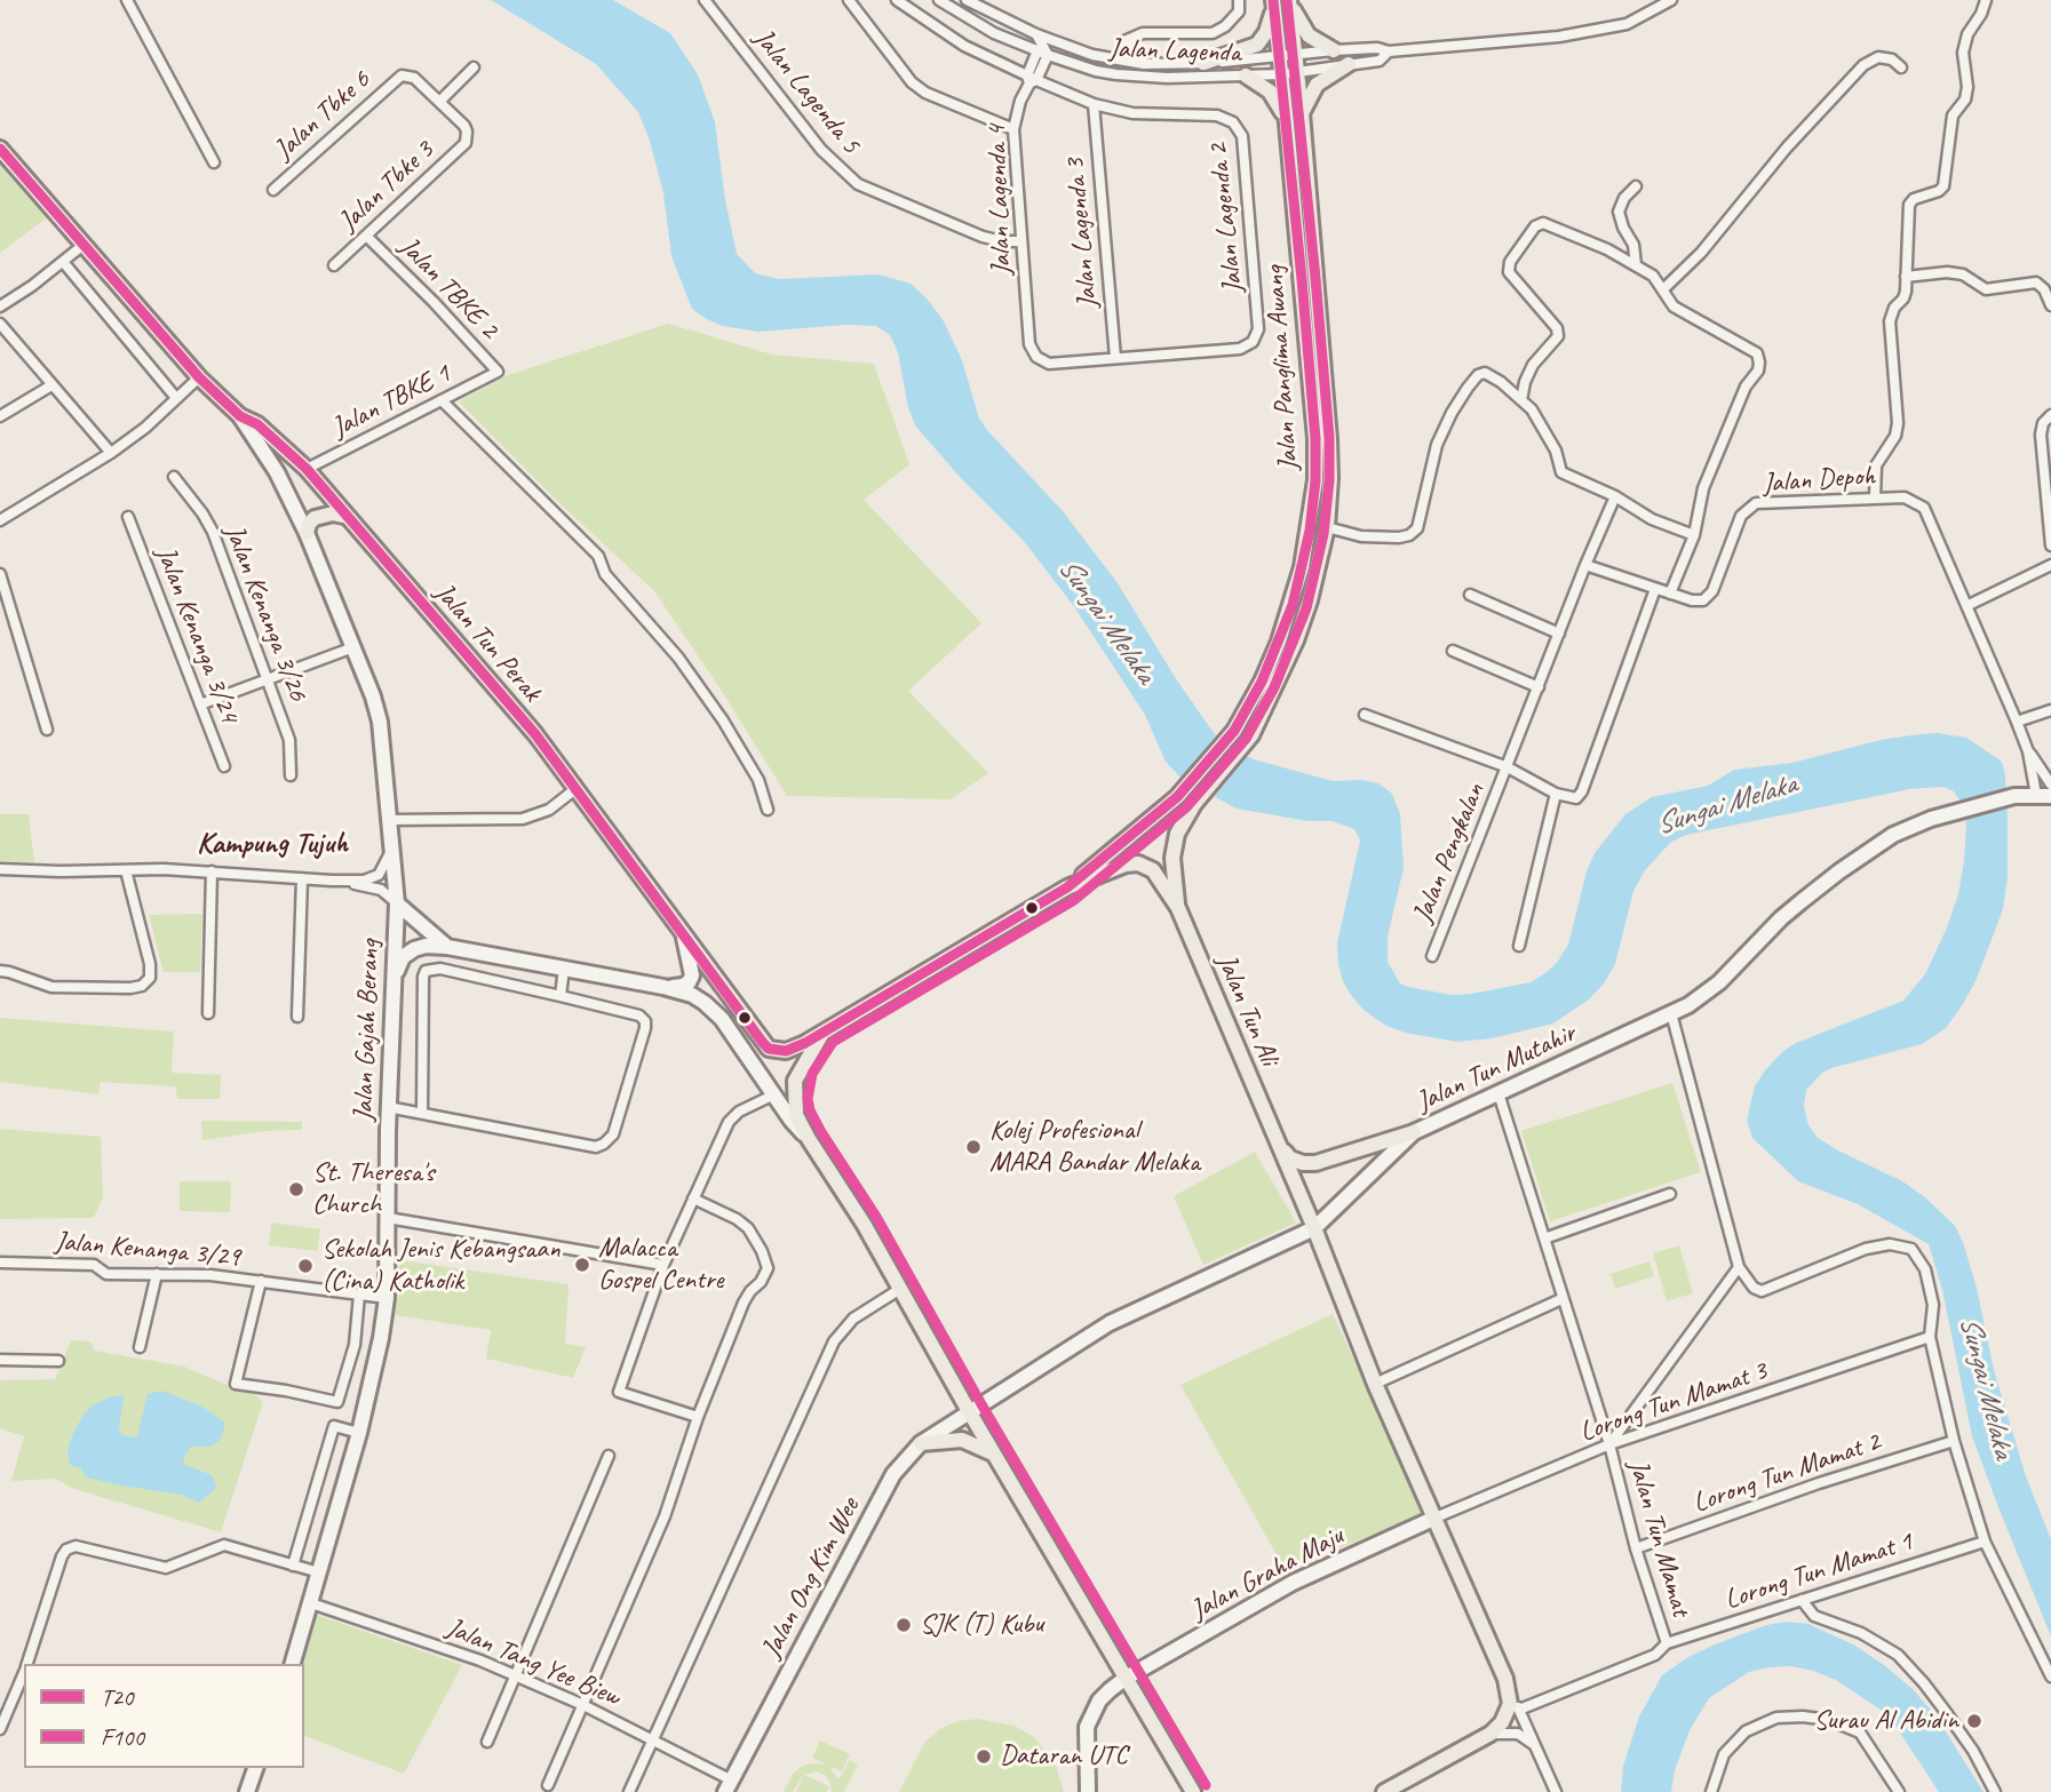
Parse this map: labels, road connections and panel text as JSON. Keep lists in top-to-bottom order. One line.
{"streets":{"main road":["Jalan Panglima Awang","Jalan Tun Perak","Jalan Tun Ali"],"street":["Jalan Lagenda","Jalan Lagenda 5","Jalan Tbke 6","Jalan Tbke 3","Jalan Lagenda 4","Jalan Lagenda 2","Jalan Lagenda 3","Jalan TBKE 2","Jalan TBKE 1","Jalan Depoh","Jalan Kenanga 3/26","Jalan Kenanga 3/24","Jalan Pengkalan","Jalan Gajah Berang","Jalan Tun Mutahir","Jalan Kenanga 3/29","Lorong Tun Mamat 3","Lorong Tun Mamat 2","Jalan Tun Mamat","Lorong Tun Mamat 1","Jalan Graha Maju","Jalan Ong Kim Wee","Jalan Tang Yee Biew"]},"crossings":[["Jalan Lagenda","Jalan Lagenda 4"],["Jalan Lagenda","Jalan Panglima Awang"],["Jalan Lagenda 5","Jalan Lagenda 4"],["Jalan Tbke 6","Jalan Tbke 3"],["Jalan Tbke 3","Jalan TBKE 2"],["Jalan Lagenda 4","Jalan Lagenda 2"],["Jalan Lagenda 4","Jalan Lagenda 3"],["Jalan Lagenda 2","Jalan Lagenda 3"],["Jalan TBKE 2","Jalan TBKE 1"],["Jalan Panglima Awang","Jalan Tun Ali"],["Jalan TBKE 1","Jalan Tun Perak"],["Jalan Depoh","Jalan Tun Mutahir"],["Jalan Tun Perak","Jalan Tun Ali"],["Jalan Tun Perak","Jalan Gajah Berang"],["Jalan Tun Ali","Jalan Tun Mutahir"],["Jalan Tun Ali","Lorong Tun Mamat 3"],["Jalan Tun Ali","Jalan Graha Maju"],["Jalan Gajah Berang","Jalan Kenanga 3/29"],["Jalan Gajah Berang","Jalan Tang Yee Biew"],["Jalan Tun Mutahir","Jalan Tun Mamat"],["Jalan Tun Mutahir","Jalan Ong Kim Wee"],["Lorong Tun Mamat 3","Jalan Tun Mamat"],["Lorong Tun Mamat 3","Jalan Graha Maju"],["Lorong Tun Mamat 2","Jalan Tun Mamat"],["Jalan Tun Mamat","Lorong Tun Mamat 1"],["Jalan Ong Kim Wee","Jalan Tang Yee Biew"]],"districts":["Kampung Tujuh"],"water":["Sungai Melaka"],"places":["Kolej Profesional MARA Bandar Melaka","St. Theresa's Church","Malacca Gospel Centre","Sekolah Jenis Kebangsaan (Cina) Katholik","SJK (T) Kubu","Surau Al Abidin","Dataran UTC"],"lines":["transit line T20","transit line F100"],"legend":["T20","F100"]}
